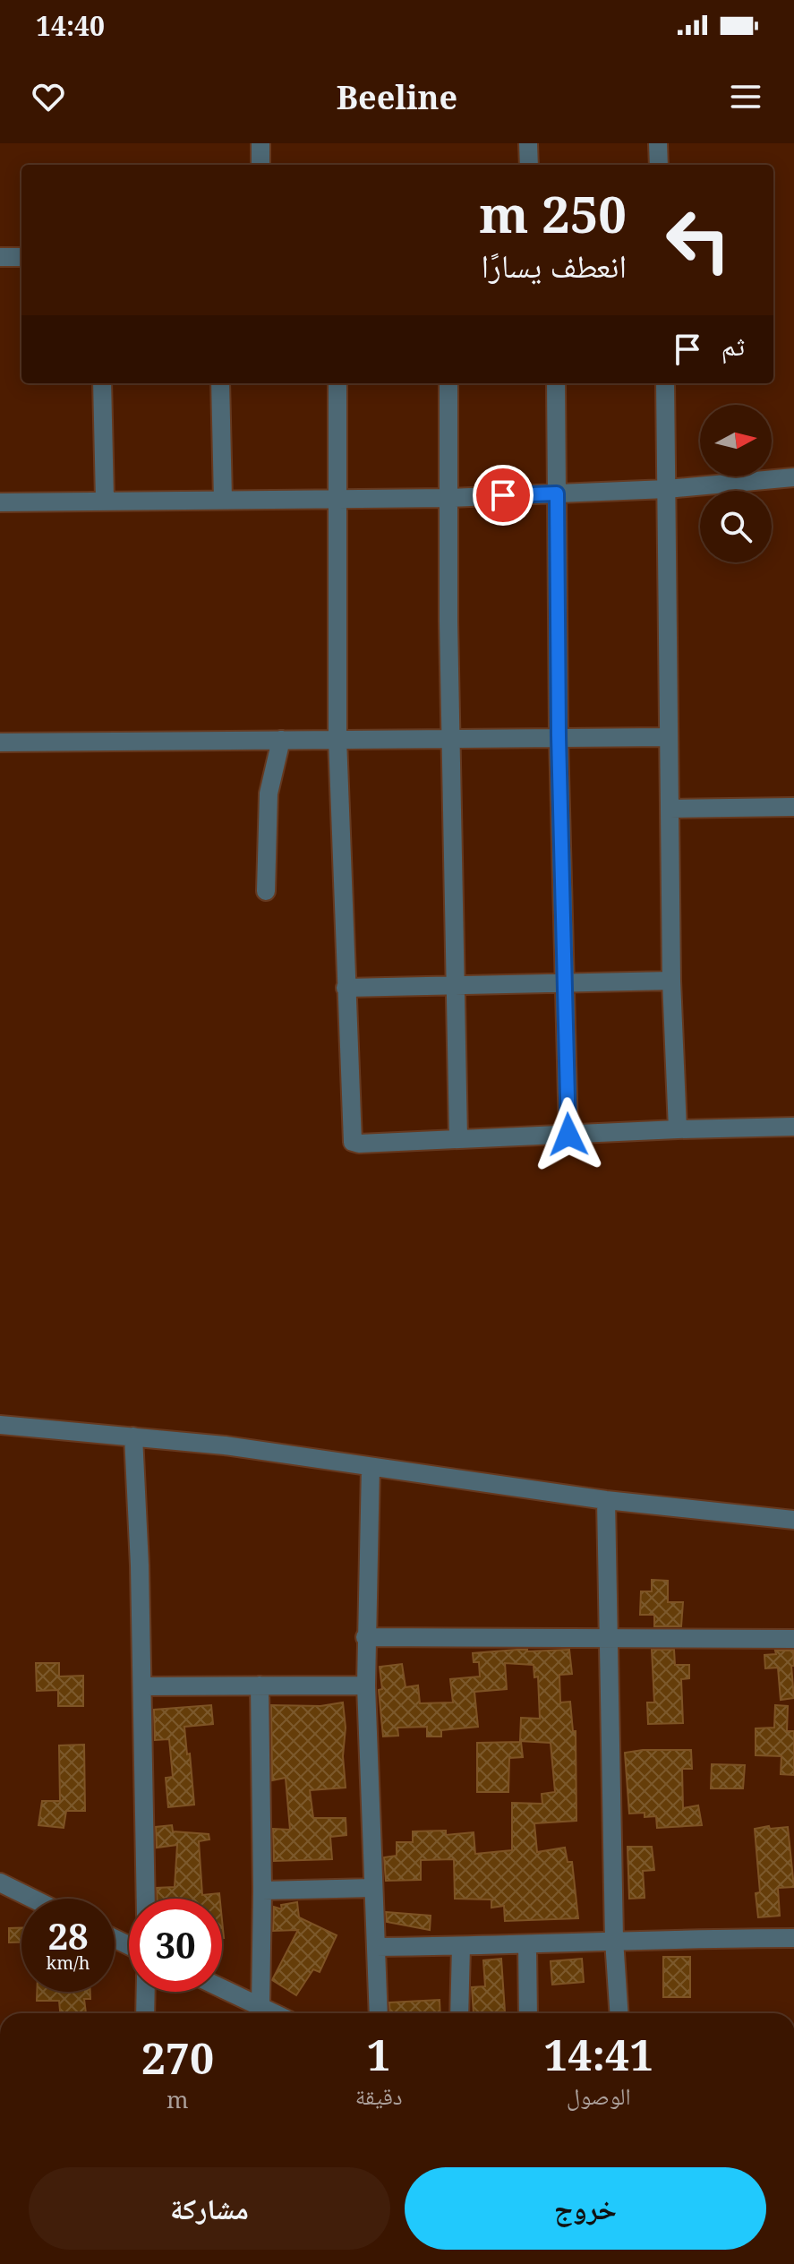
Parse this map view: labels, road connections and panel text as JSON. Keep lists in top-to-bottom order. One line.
{"north":"right","page":{"status":"14:40","header":"Beeline","turn":["250 m","انعطف يسارًا"],"then":"ثم","speed":"28 km/h","limit":"30","eta":["14:41","الوصول","1","دقيقة","270","m"],"buttons":["خروج","مشاركة"]}}
